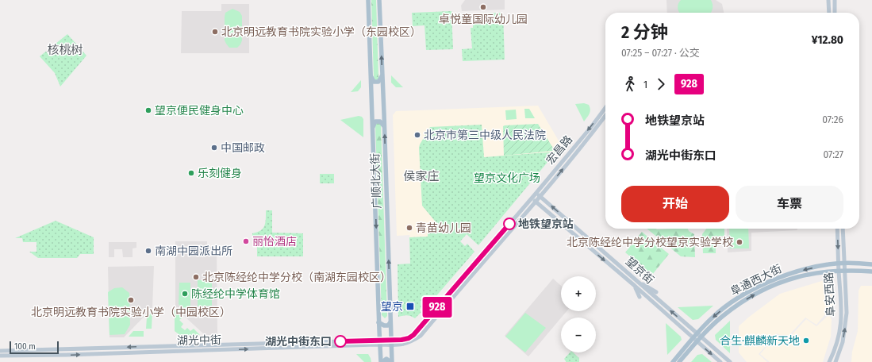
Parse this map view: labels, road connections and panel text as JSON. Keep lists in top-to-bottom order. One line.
{"streets":{"main road":["宏昌路","广顺北大街","望京街","阜通西大街","阜安西路","湖光中街"]},"crossings":[["宏昌路","广顺北大街"],["宏昌路","望京街"],["宏昌路","湖光中街"],["广顺北大街","湖光中街"],["望京街","阜通西大街"],["阜通西大街","阜安西路"]],"districts":["核桃树","侯家庄"],"parks":["望京文化广场"],"places":{"other":["卓悦童国际幼儿园","北京明远教育书院实验小学（东园校区）","望京便民健身中心","北京市第三中级人民法院","中国邮政","乐刻健身","地铁望京站","青苗幼儿园","丽怡酒店","北京陈经纶中学分校望京实验学校","南湖中园派出所","北京陈经纶中学分校（南湖东园校区）","陈经纶中学体育馆","北京明远教育书院实验小学（中园校区）","合生·麒麟新天地","湖光中街东口"],"transit":["望京"]},"lines":["bus line 928"],"scale_bar":"100 m","page":{"on_map":"928","heading":["2 分钟","07:25 – 07:27 · 公交","¥12.80"],"legs":["1","928"],"list":[{"name":"地铁望京站","value":"07:26"},{"name":"湖光中街东口","value":"07:27"}],"buttons":["开始","车票"],"map_buttons":["+","−"],"scale":"100 m"}}
